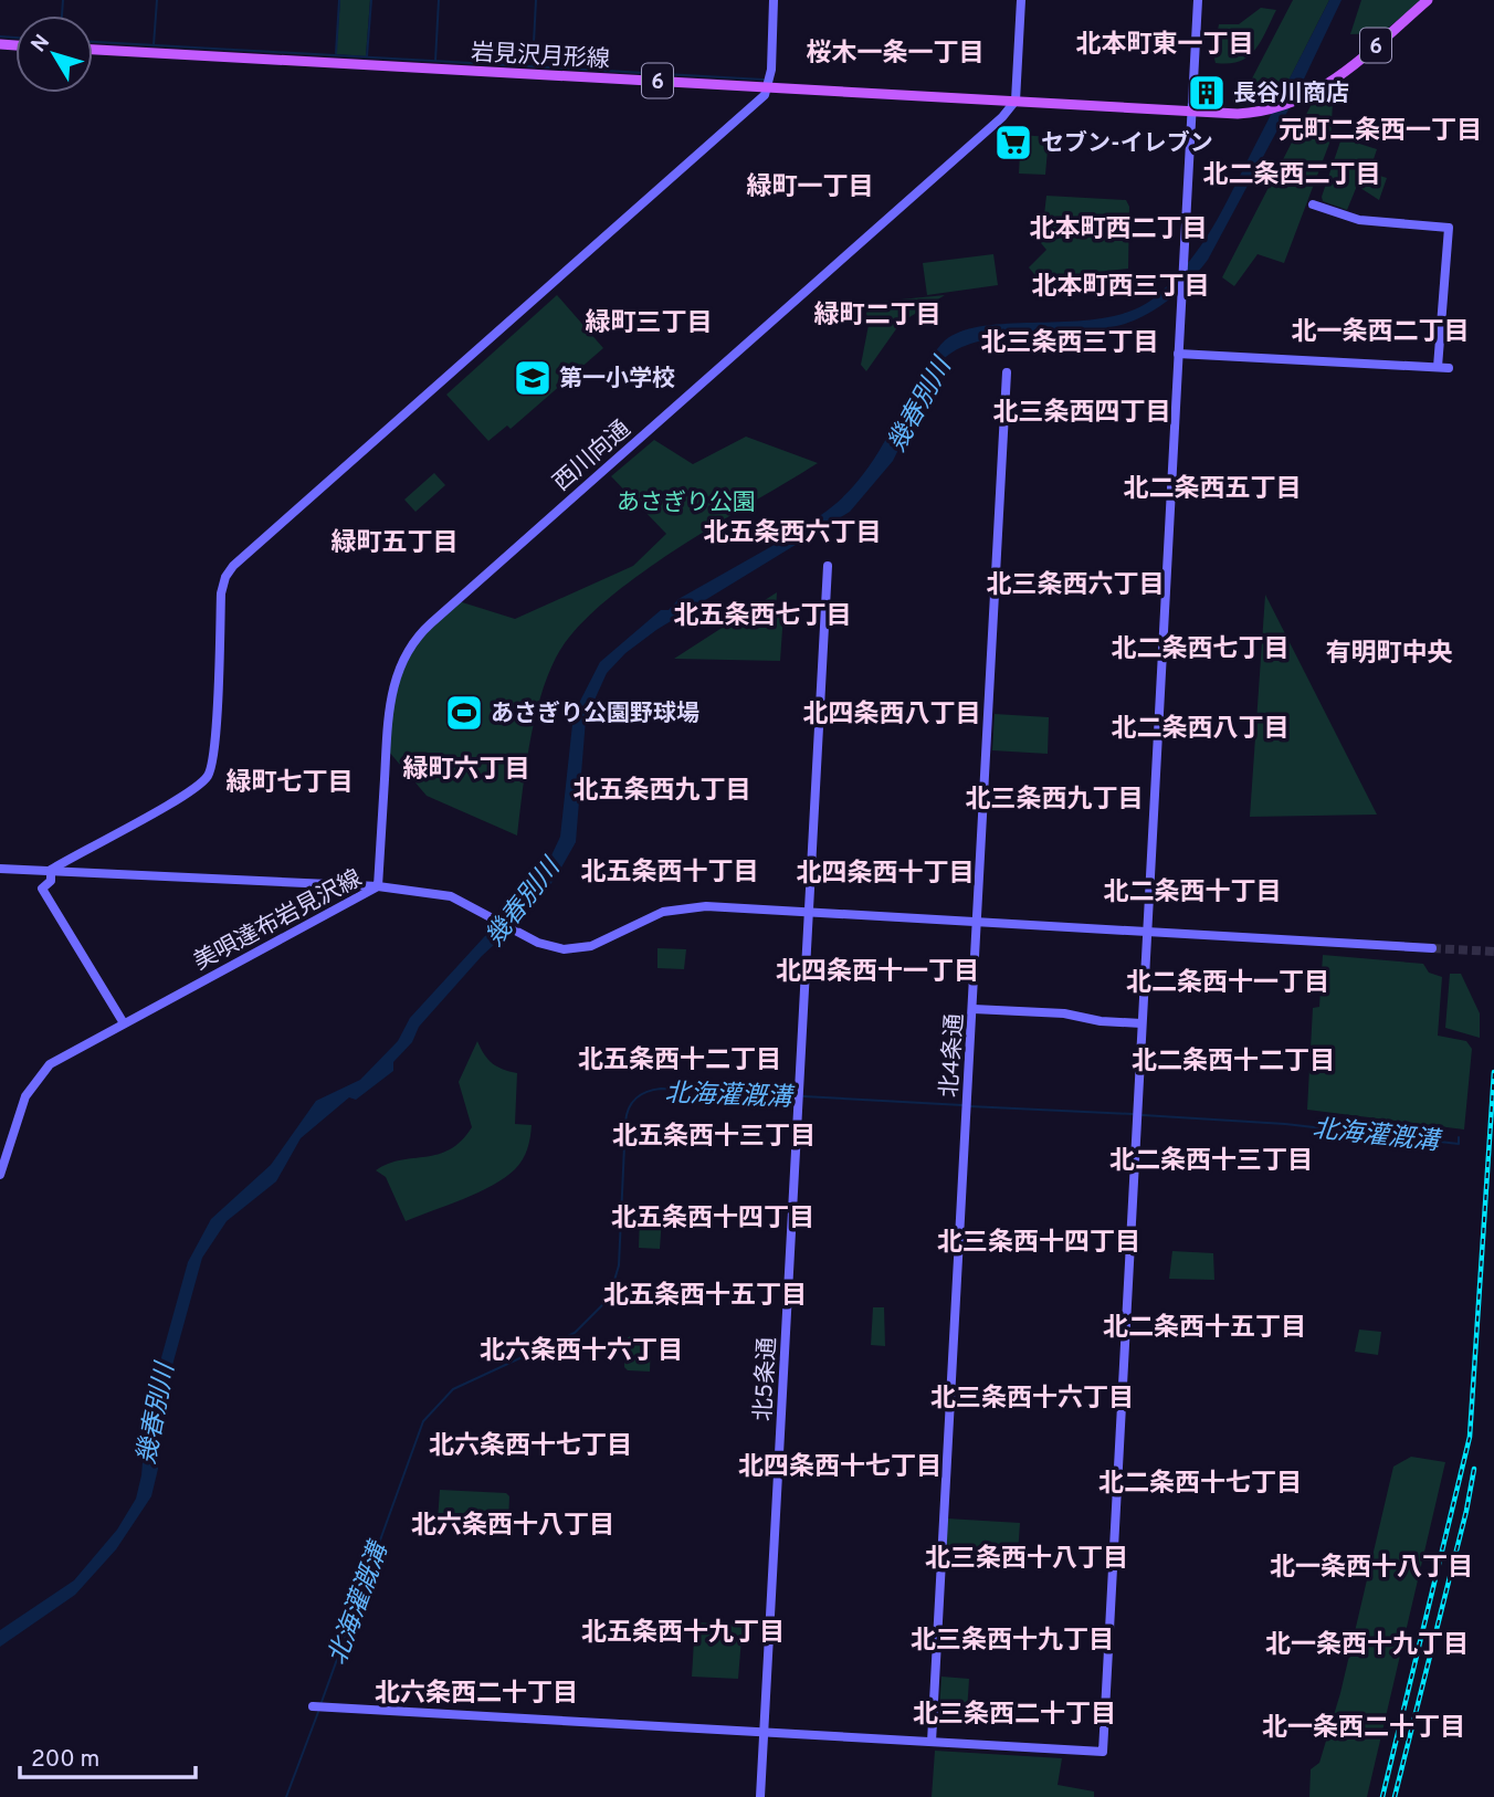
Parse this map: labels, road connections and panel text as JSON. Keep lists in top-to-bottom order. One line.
{"streets":{"main road":["6","岩見沢月形線"],"street":["西川向通","美唄達布岩見沢線","北4条通","北5条通"]},"crossings":[["岩見沢月形線","西川向通"],["西川向通","美唄達布岩見沢線"],["美唄達布岩見沢線","北4条通"],["美唄達布岩見沢線","北5条通"]],"districts":["北本町東一丁目","桜木一条一丁目","元町二条西一丁目","北二条西二丁目","緑町一丁目","北本町西二丁目","北本町西三丁目","緑町二丁目","緑町三丁目","北一条西二丁目","北三条西三丁目","北三条西四丁目","北二条西五丁目","北五条西六丁目","緑町五丁目","北三条西六丁目","北五条西七丁目","北二条西七丁目","有明町中央","北四条西八丁目","北二条西八丁目","緑町六丁目","緑町七丁目","北五条西九丁目","北三条西九丁目","北五条西十丁目","北四条西十丁目","北二条西十丁目","北四条西十一丁目","北二条西十一丁目","北五条西十二丁目","北二条西十二丁目","北五条西十三丁目","北二条西十三丁目","北五条西十四丁目","北三条西十四丁目","北五条西十五丁目","北二条西十五丁目","北六条西十六丁目","北三条西十六丁目","北六条西十七丁目","北四条西十七丁目","北二条西十七丁目","北六条西十八丁目","北三条西十八丁目","北一条西十八丁目","北五条西十九丁目","北三条西十九丁目","北一条西十九丁目","北六条西二十丁目","北三条西二十丁目","北一条西二十丁目"],"water":["幾春別川","北海灌漑溝"],"parks":["あさぎり公園"],"places":{"building":["長谷川商店"],"supermarket":["セブン-イレブン"],"school or university":["第一小学校"],"sports":["あさぎり公園野球場"]},"scale_bar":"200 m","north":"top left"}
